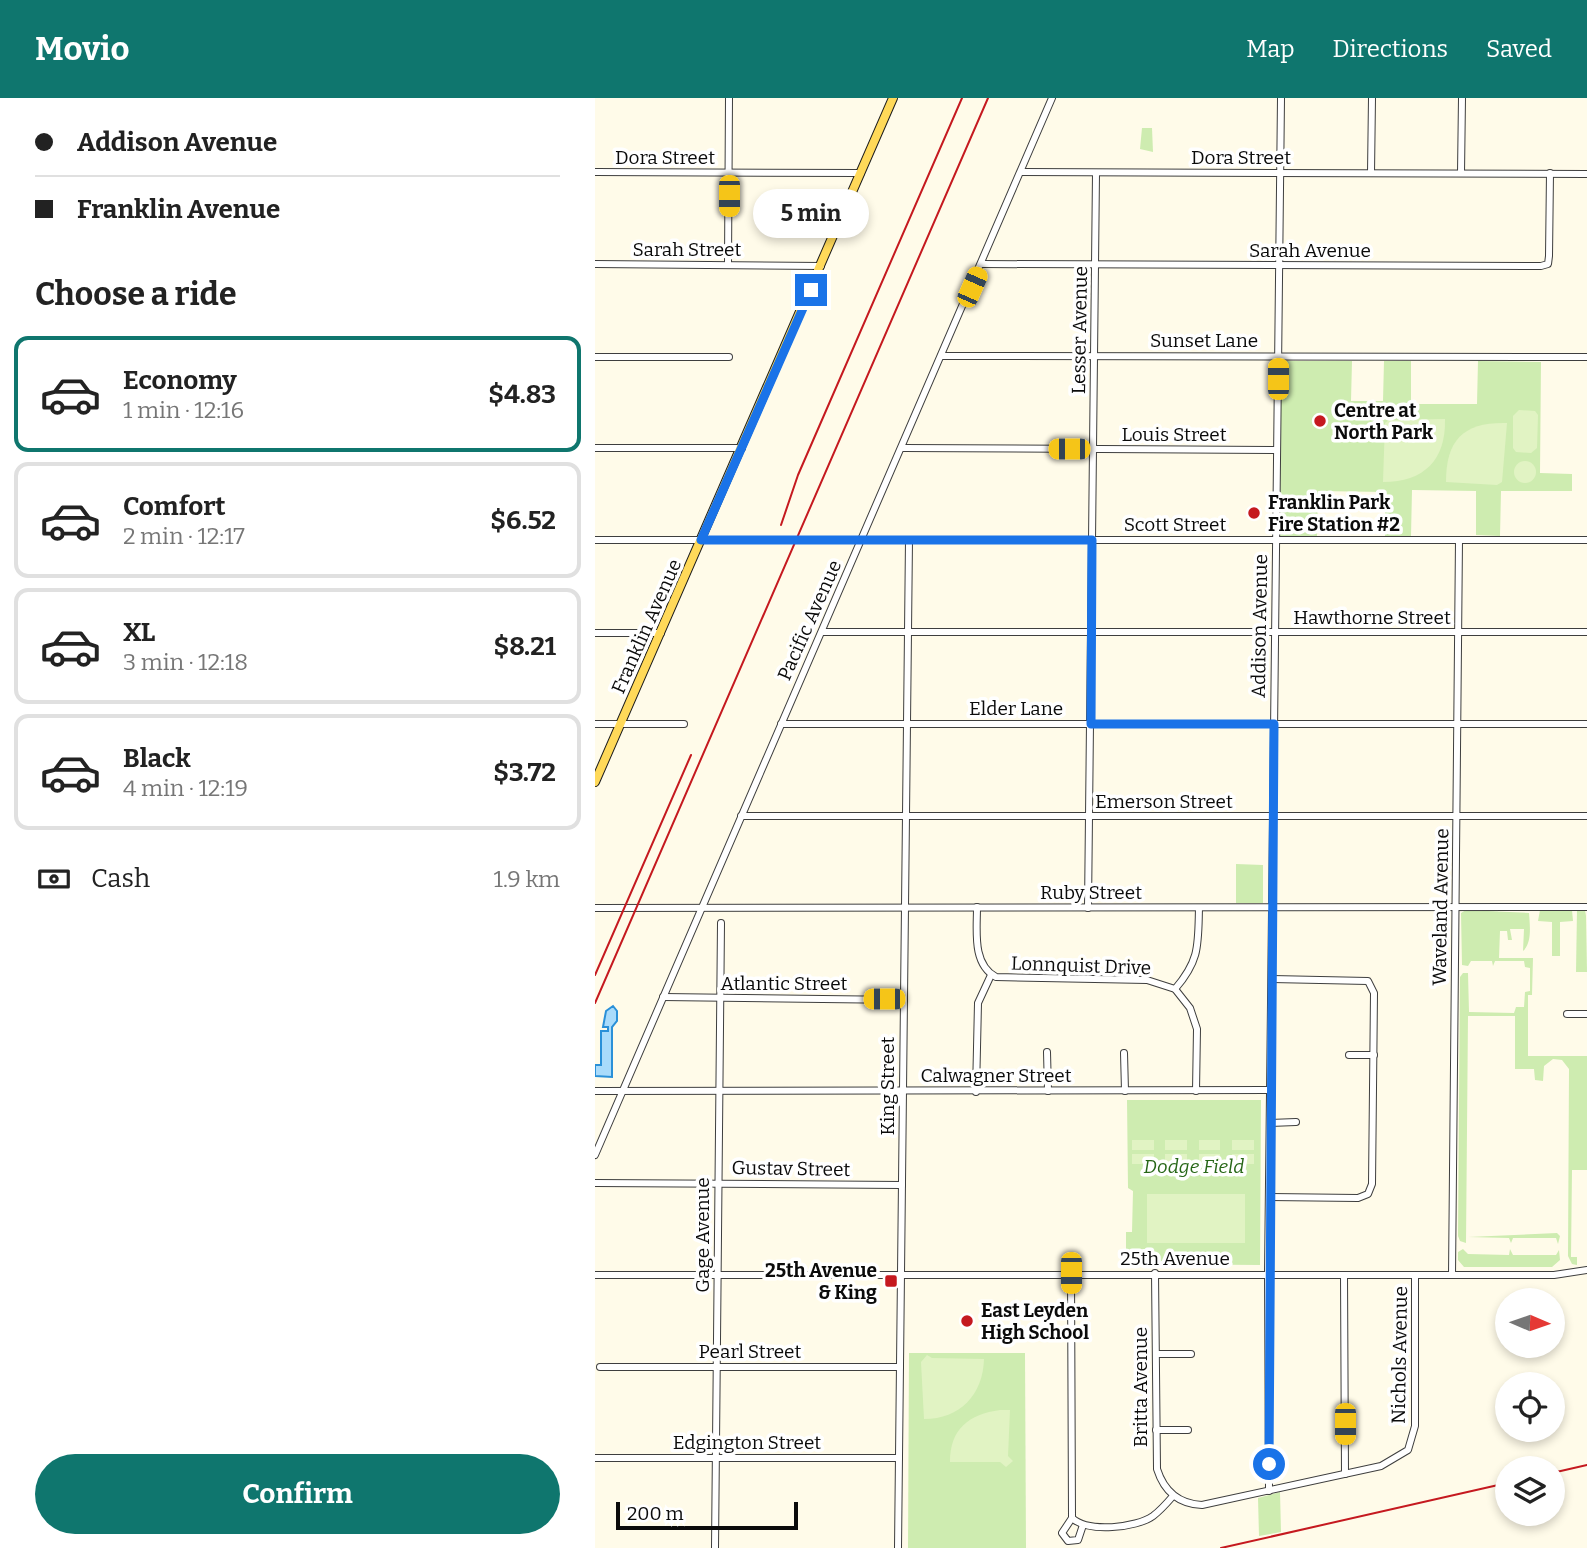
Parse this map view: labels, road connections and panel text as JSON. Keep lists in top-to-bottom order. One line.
{"streets":{"main road":["Franklin Avenue"],"street":["Dora Street","Sarah Street","Sarah Avenue","Lesser Avenue","Sunset Lane","Louis Street","Scott Street","Hawthorne Street","Pacific Avenue","Addison Avenue","Elder Lane","Emerson Street","Ruby Street","Waveland Avenue","Lonnquist Drive","Atlantic Street","Calwagner Street","King Street","Gustav Street","Gage Avenue","25th Avenue","Pearl Street","Nichols Avenue","Britta Avenue","Edgington Street"]},"crossings":[["Dora Street","Sarah Avenue"],["Dora Street","Lesser Avenue"],["Dora Street","Pacific Avenue"],["Dora Street","Franklin Avenue"],["Dora Street","Addison Avenue"],["Sarah Street","Franklin Avenue"],["Sarah Avenue","Lesser Avenue"],["Sarah Avenue","Pacific Avenue"],["Sarah Avenue","Addison Avenue"],["Lesser Avenue","Sunset Lane"],["Lesser Avenue","Louis Street"],["Lesser Avenue","Scott Street"],["Lesser Avenue","Hawthorne Street"],["Lesser Avenue","Elder Lane"],["Lesser Avenue","Emerson Street"],["Lesser Avenue","Ruby Street"],["Sunset Lane","Pacific Avenue"],["Sunset Lane","Addison Avenue"],["Louis Street","Pacific Avenue"],["Louis Street","Addison Avenue"],["Scott Street","Pacific Avenue"],["Scott Street","Franklin Avenue"],["Scott Street","Addison Avenue"],["Scott Street","Waveland Avenue"],["Scott Street","King Street"],["Hawthorne Street","Pacific Avenue"],["Hawthorne Street","Addison Avenue"],["Hawthorne Street","Waveland Avenue"],["Hawthorne Street","King Street"],["Pacific Avenue","Elder Lane"],["Pacific Avenue","Emerson Street"],["Pacific Avenue","Ruby Street"],["Pacific Avenue","Atlantic Street"],["Pacific Avenue","Calwagner Street"],["Addison Avenue","Elder Lane"],["Addison Avenue","Emerson Street"],["Addison Avenue","Ruby Street"],["Addison Avenue","Calwagner Street"],["Addison Avenue","25th Avenue"],["Addison Avenue","Nichols Avenue"],["Elder Lane","Waveland Avenue"],["Elder Lane","King Street"],["Emerson Street","Waveland Avenue"],["Emerson Street","King Street"],["Ruby Street","Waveland Avenue"],["Ruby Street","Lonnquist Drive"],["Ruby Street","King Street"],["Waveland Avenue","25th Avenue"],["Lonnquist Drive","Calwagner Street"],["Atlantic Street","King Street"],["Atlantic Street","Gage Avenue"],["Calwagner Street","King Street"],["Calwagner Street","Gage Avenue"],["King Street","Gustav Street"],["King Street","25th Avenue"],["King Street","Pearl Street"],["King Street","Edgington Street"],["Gustav Street","Gage Avenue"],["Gage Avenue","25th Avenue"],["Gage Avenue","Pearl Street"],["Gage Avenue","Edgington Street"],["25th Avenue","Nichols Avenue"],["25th Avenue","Britta Avenue"],["Nichols Avenue","Britta Avenue"]],"parks":["Dodge Field"],"places":{"other":["Centre at North Park","Franklin Park Fire Station #2","East Leyden High School"],"transit":["25th Avenue & King"]},"scale_bar":"200 m","north":"right","page":{"header":"Movio","nav":["Map","Directions","Saved"],"banner":["Addison Avenue","Franklin Avenue"],"bubble":"5 min","heading":"Choose a ride","list":[{"name":"Economy","note":"1 min · 12:16","value":"$4.83"},{"name":"Comfort","note":"2 min · 12:17","value":"$6.52"},{"name":"XL","note":"3 min · 12:18","value":"$8.21"},{"name":"Black","note":"4 min · 12:19","value":"$3.72"}],"pay":["Cash","1.9 km"],"buttons":"Confirm","scale":"200 m"}}
